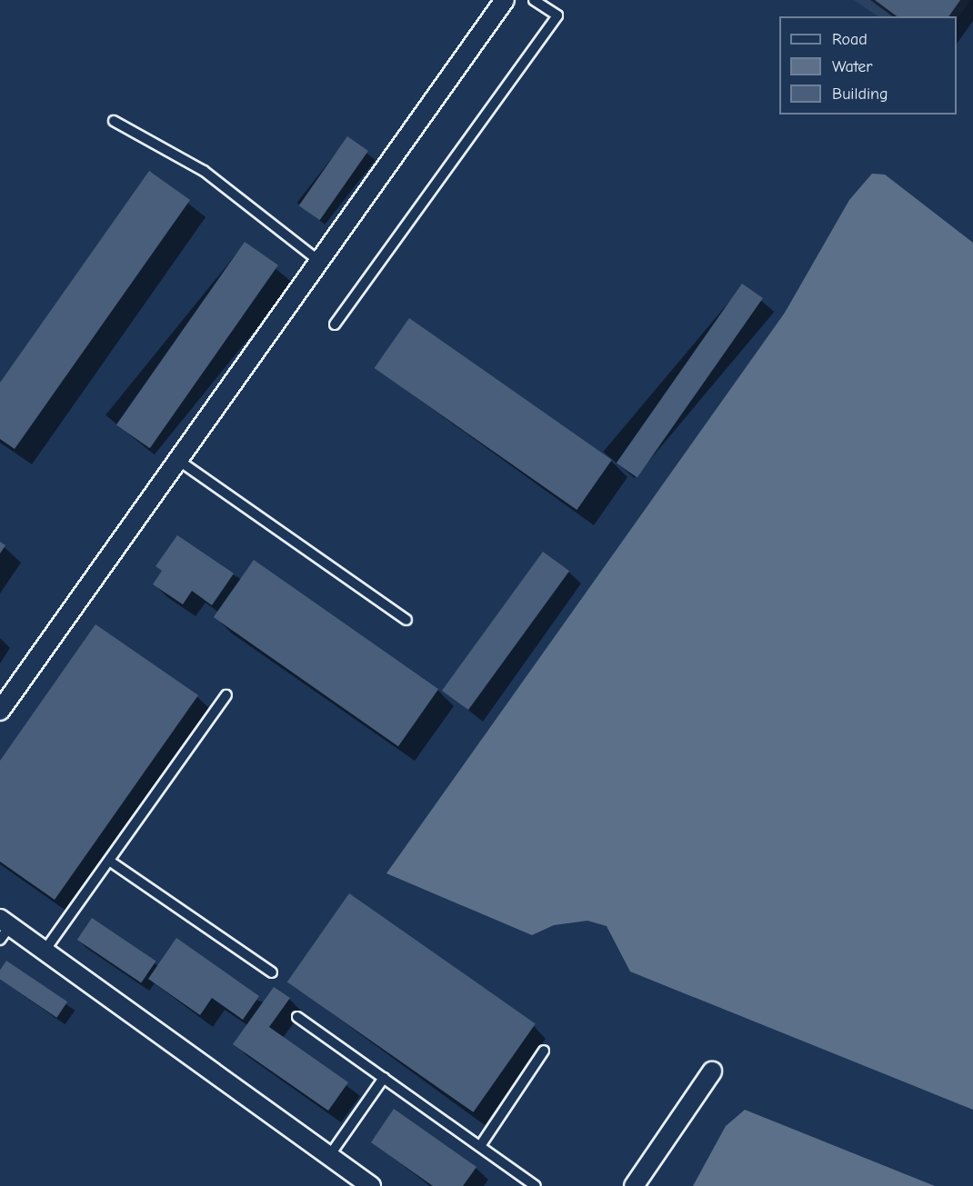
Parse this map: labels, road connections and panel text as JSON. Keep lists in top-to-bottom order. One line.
{"legend":["Road","Water","Building"]}
